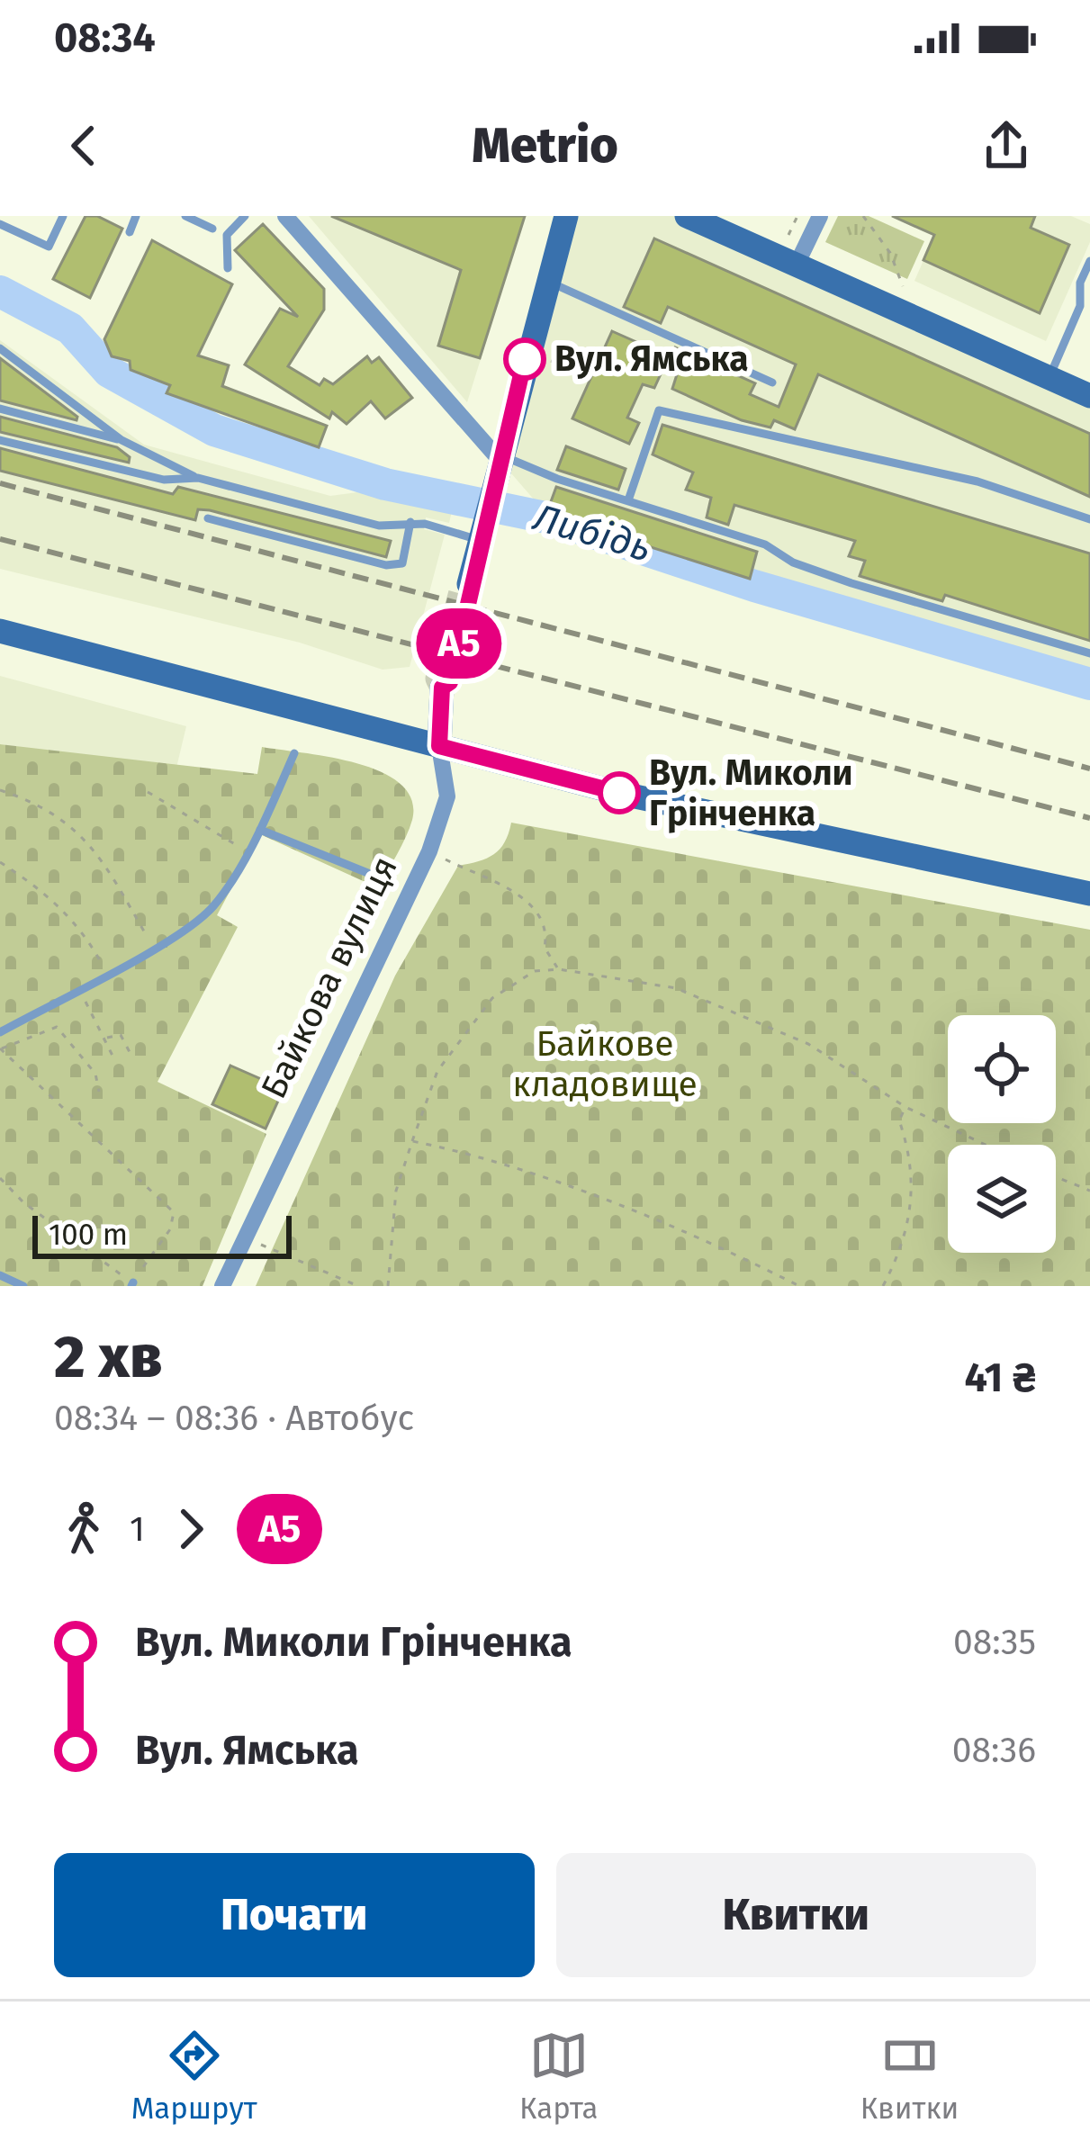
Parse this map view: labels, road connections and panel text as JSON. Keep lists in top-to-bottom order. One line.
{"streets":{"main road":["Байкова вулиця"]},"water":["Либідь"],"parks":["Байкове кладовище"],"places":["Вул. Ямська","Вул. Миколи Грінченка"],"lines":["bus line А5"],"scale_bar":"100 m","page":{"status":"08:34","header":"Metrio","on_map":"А5","scale":"100 m","heading":["2 хв","08:34 – 08:36 · Автобус","41 ₴"],"legs":["1","А5"],"list":[{"name":"Вул. Миколи Грінченка","value":"08:35"},{"name":"Вул. Ямська","value":"08:36"}],"buttons":["Почати","Квитки"],"tabs":["Маршрут","Карта","Квитки"]}}
